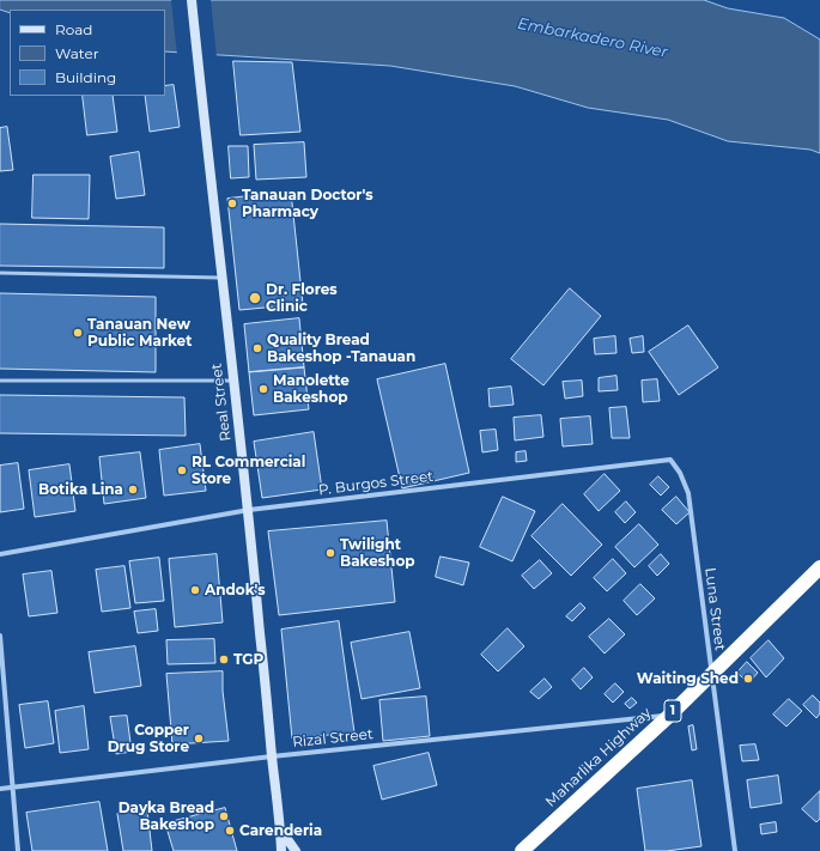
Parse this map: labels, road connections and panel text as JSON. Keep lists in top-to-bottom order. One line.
{"streets":{"highway":["1","Maharlika Highway"],"main road":["Real Street"],"street":["P. Burgos Street","Luna Street","Rizal Street"]},"crossings":[["Real Street","P. Burgos Street"],["Real Street","Rizal Street"],["P. Burgos Street","Luna Street"],["Luna Street","Maharlika Highway"],["Rizal Street","Maharlika Highway"]],"water":["Embarkadero River"],"places":["Tanauan Doctor's Pharmacy","Dr. Flores Clinic","Tanauan New Public Market","Quality Bread Bakeshop -Tanauan","Manolette Bakeshop","RL Commercial Store","Botika Lina","Twilight Bakeshop","Andok's","TGP","Waiting Shed","Copper Drug Store","Dayka Bread Bakeshop","Carenderia"],"legend":["Road","Water","Building"]}
